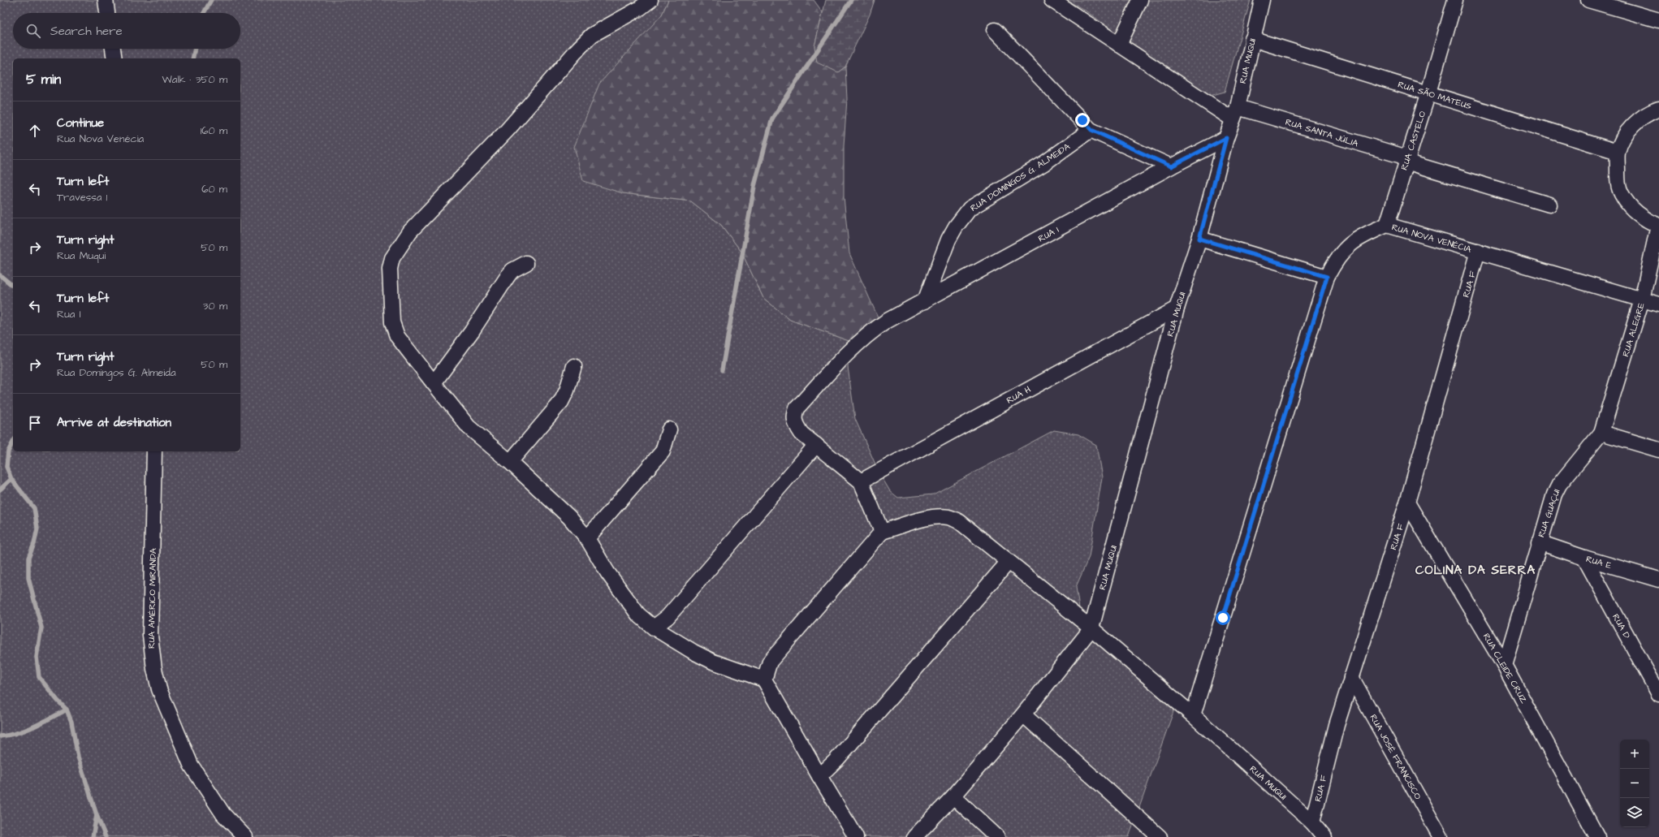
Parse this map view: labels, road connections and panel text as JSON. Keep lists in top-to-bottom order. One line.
{"streets":{"street":["RUA MUQUI","RUA SÃO MATEUS","RUA SANTA JÚLIA","RUA CASTELO","RUA DOMINGOS G. ALMEIDA","RUA I","RUA NOVA VENÉCIA","RUA F","RUA ALEGRE","RUA H","RUA GUAÇUI","RUA E","RUA AMÉRICO MIRANDA","RUA D","RUA CLEIDE CRUZ","RUA JOSÉ FRANCISCO"]},"crossings":[["RUA MUQUI","RUA SÃO MATEUS"],["RUA MUQUI","RUA SANTA JÚLIA"],["RUA MUQUI","RUA I"],["RUA MUQUI","RUA NOVA VENÉCIA"],["RUA MUQUI","RUA F"],["RUA MUQUI","RUA H"],["RUA SÃO MATEUS","RUA CASTELO"],["RUA SANTA JÚLIA","RUA CASTELO"],["RUA CASTELO","RUA NOVA VENÉCIA"],["RUA DOMINGOS G. ALMEIDA","RUA I"],["RUA NOVA VENÉCIA","RUA F"],["RUA NOVA VENÉCIA","RUA ALEGRE"],["RUA F","RUA CLEIDE CRUZ"],["RUA F","RUA JOSÉ FRANCISCO"],["RUA ALEGRE","RUA GUAÇUI"],["RUA GUAÇUI","RUA E"],["RUA GUAÇUI","RUA CLEIDE CRUZ"],["RUA E","RUA D"]],"districts":["COLINA DA SERRA"],"page":{"search":"Search here","heading":["5 min","Walk · 350 m"],"list":[["Continue","Rua Nova Venécia","160 m"],["Turn left","Travessa 1","60 m"],["Turn right","Rua Muqui","50 m"],["Turn left","Rua I","30 m"],["Turn right","Rua Domingos G. Almeida","50 m"],"Arrive at destination"],"map_buttons":["+","−"]}}
